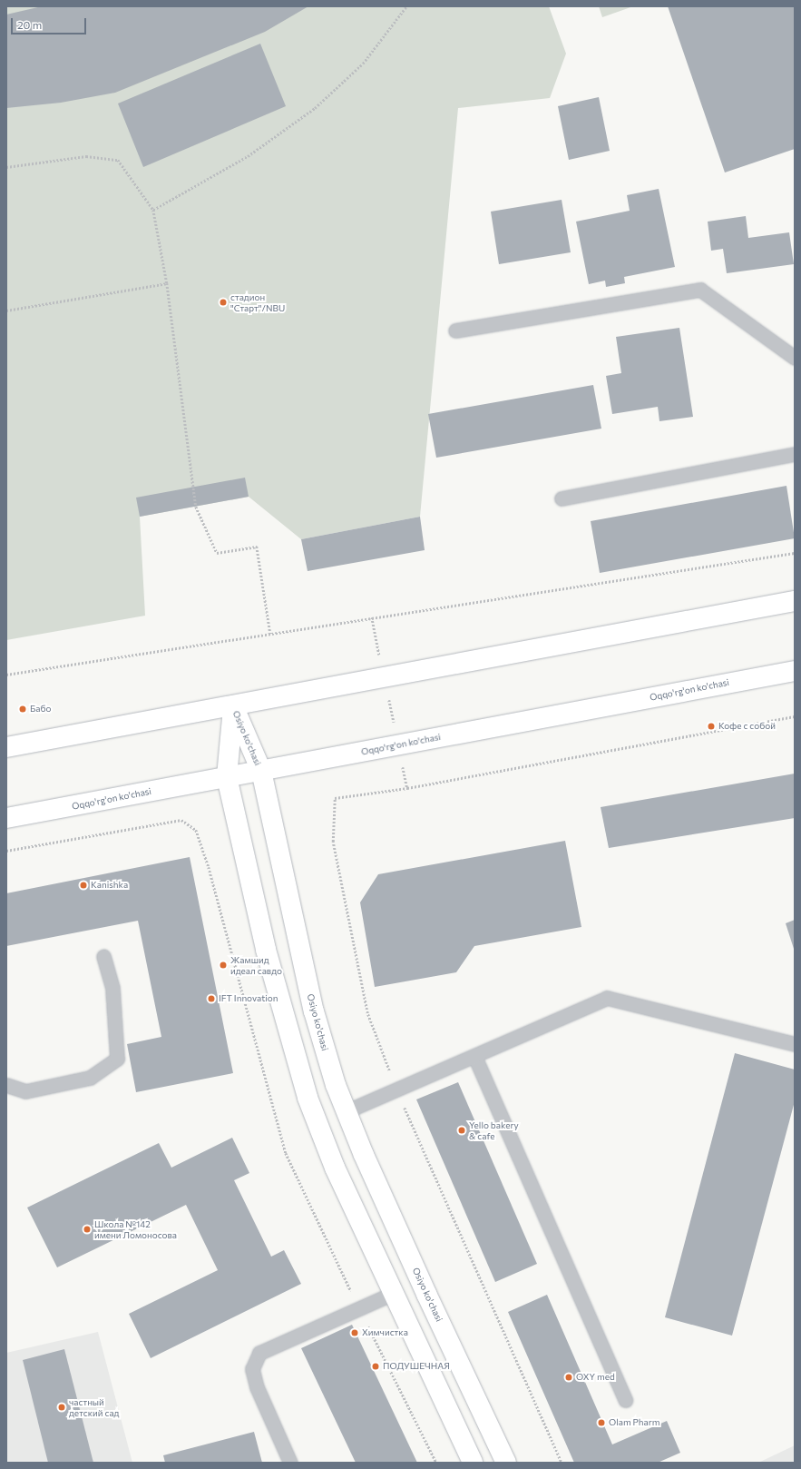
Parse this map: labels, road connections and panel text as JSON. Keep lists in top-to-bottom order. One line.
{"streets":{"main road":["Oqqo'rg'on ko'chasi","Osiyo ko'chasi"]},"crossings":[["Oqqo'rg'on ko'chasi","Osiyo ko'chasi"]],"places":["стадион \"Старт\"/NBU","Бабо","Кофе с собой","Kanishka","Жамшид идеал савдо","IFT Innovation","Yello bakery & cafe","Школа №142 имени Ломоносова","Химчистка","ПОДУШЕЧНАЯ","OXY med","частный детский сад","Olam Pharm"],"scale_bar":"20 m"}
